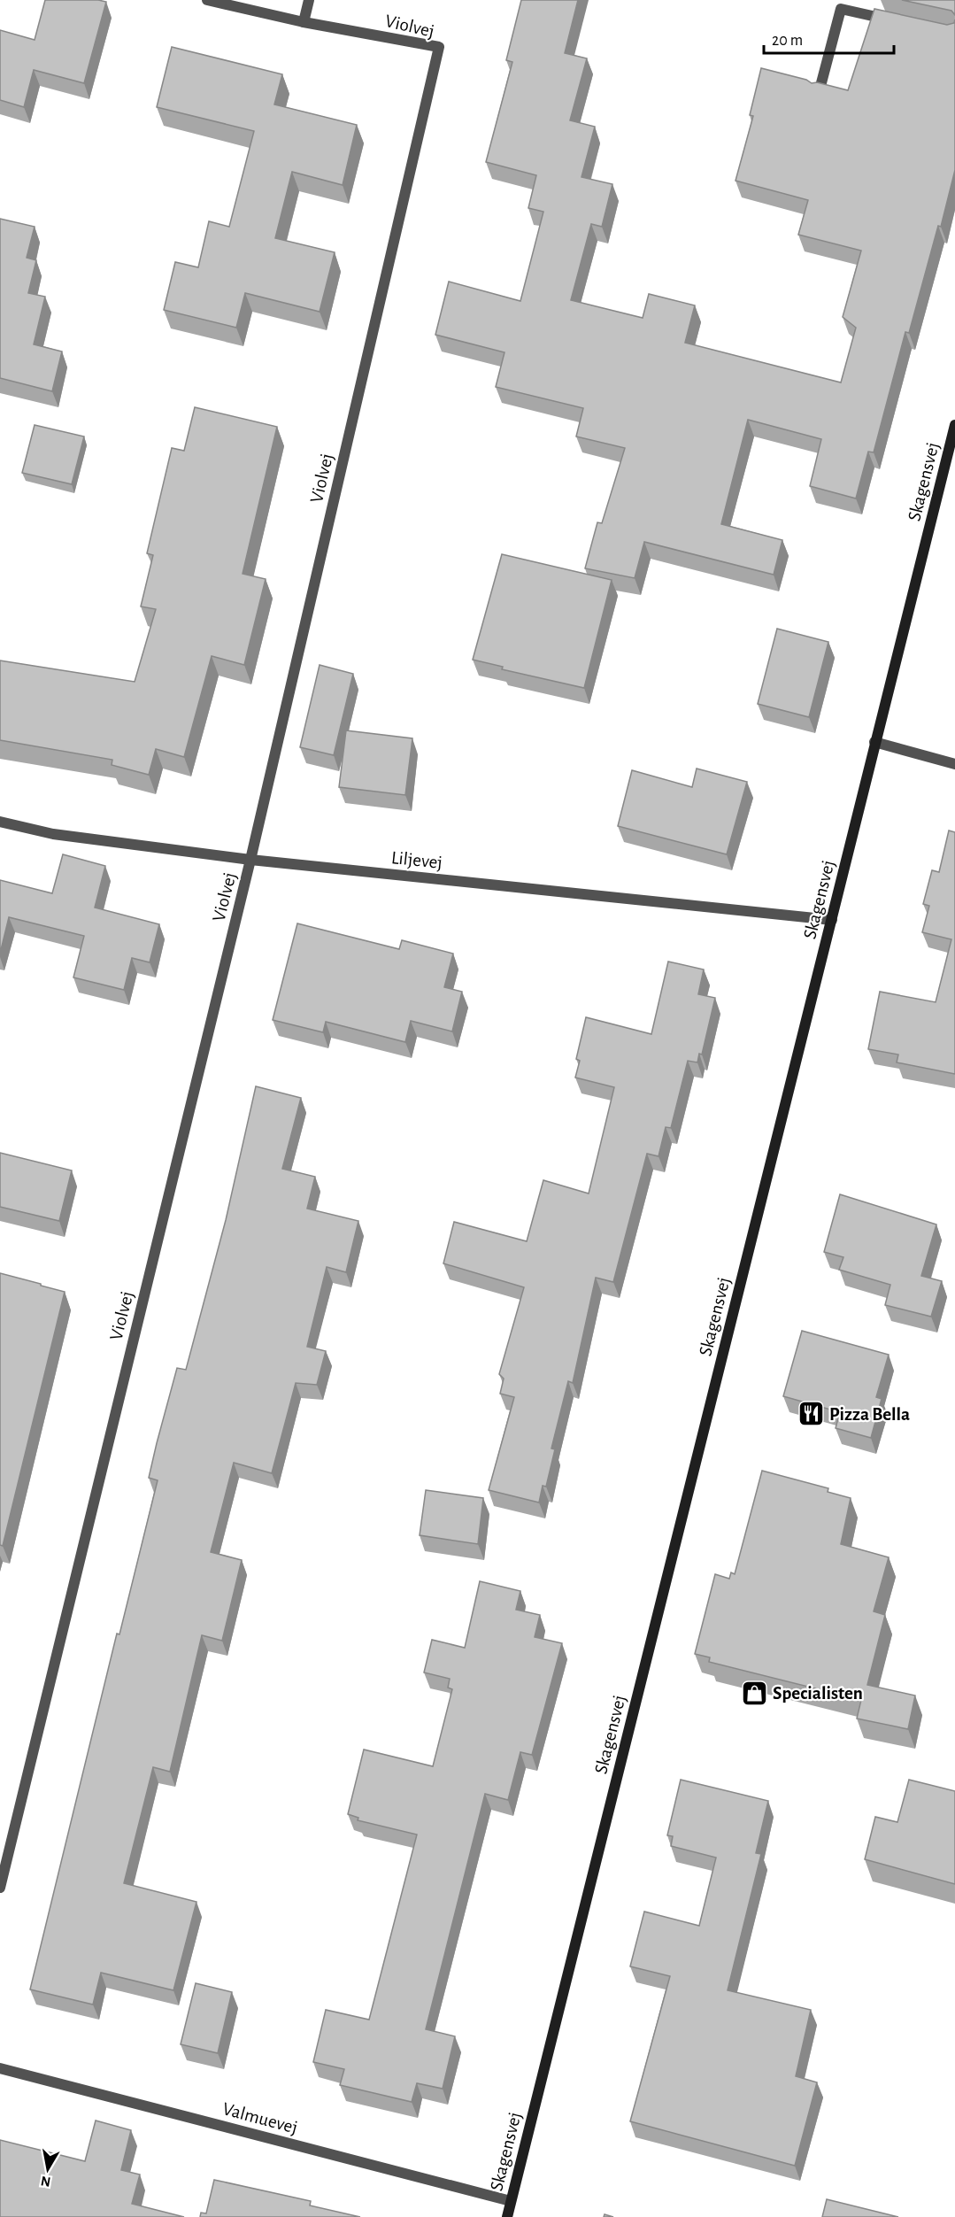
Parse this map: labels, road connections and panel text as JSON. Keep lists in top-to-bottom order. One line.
{"streets":{"street":["Violvej","Skagensvej","Liljevej","Valmuevej"]},"crossings":[["Violvej","Liljevej"],["Skagensvej","Liljevej"],["Skagensvej","Valmuevej"]],"places":{"restaurant":["Pizza Bella"],"shop":["Specialisten"]},"scale_bar":"20 m","north":"bottom"}
